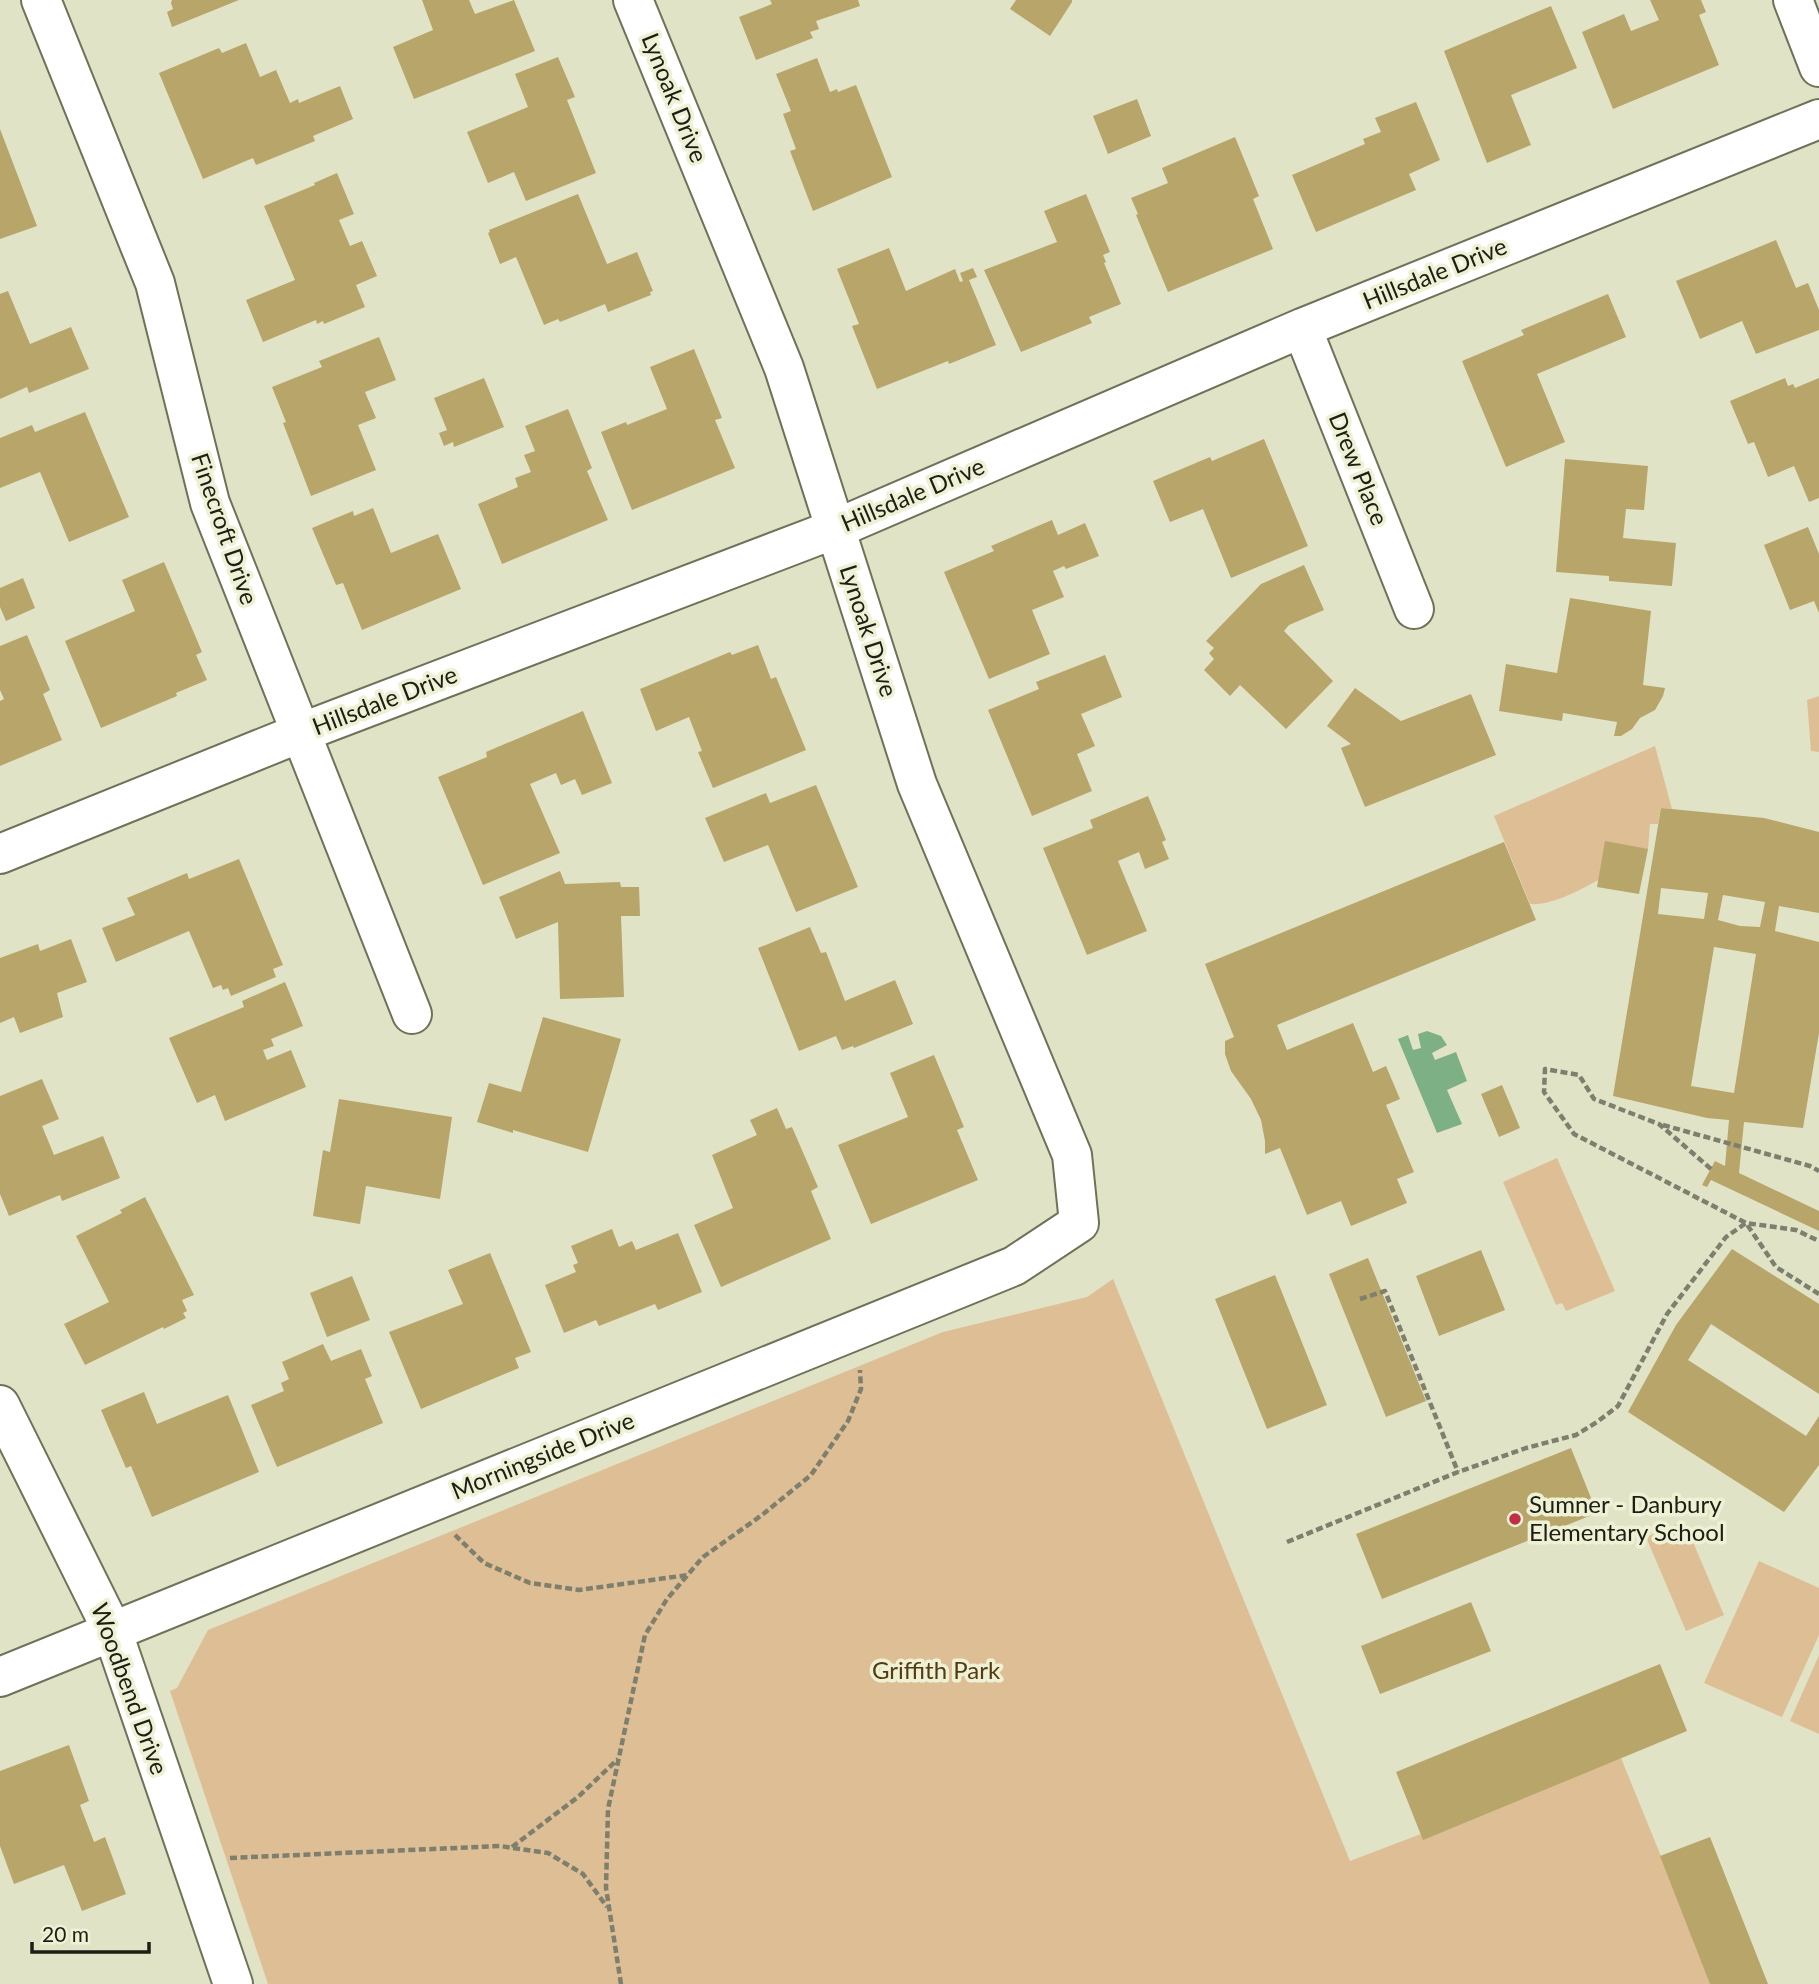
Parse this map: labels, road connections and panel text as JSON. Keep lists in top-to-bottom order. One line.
{"streets":{"street":["Lynoak Drive","Hillsdale Drive","Drew Place","Finecroft Drive","Morningside Drive","Woodbend Drive"]},"crossings":[["Lynoak Drive","Hillsdale Drive"],["Lynoak Drive","Morningside Drive"],["Hillsdale Drive","Drew Place"],["Hillsdale Drive","Finecroft Drive"],["Morningside Drive","Woodbend Drive"]],"parks":["Griffith Park"],"places":["Sumner - Danbury Elementary School"],"scale_bar":"20 m"}
